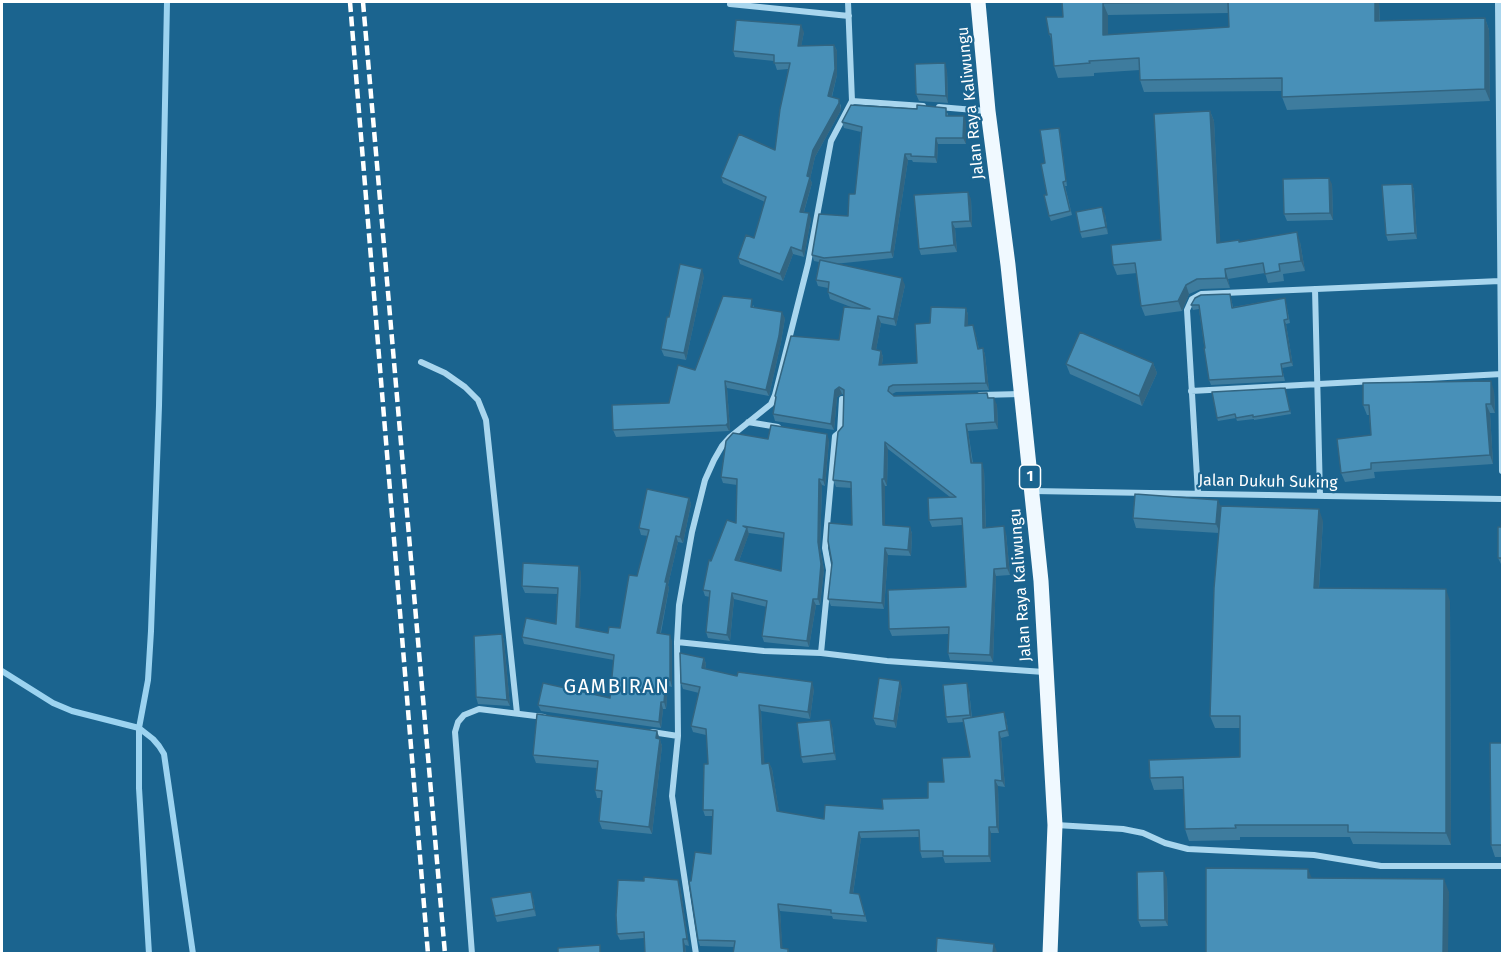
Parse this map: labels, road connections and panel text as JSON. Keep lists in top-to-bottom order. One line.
{"streets":{"main road":["Jalan Raya Kaliwungu","1"],"street":["Jalan Dukuh Suking"]},"crossings":[["Jalan Raya Kaliwungu","Jalan Dukuh Suking"]],"districts":["GAMBIRAN"]}
